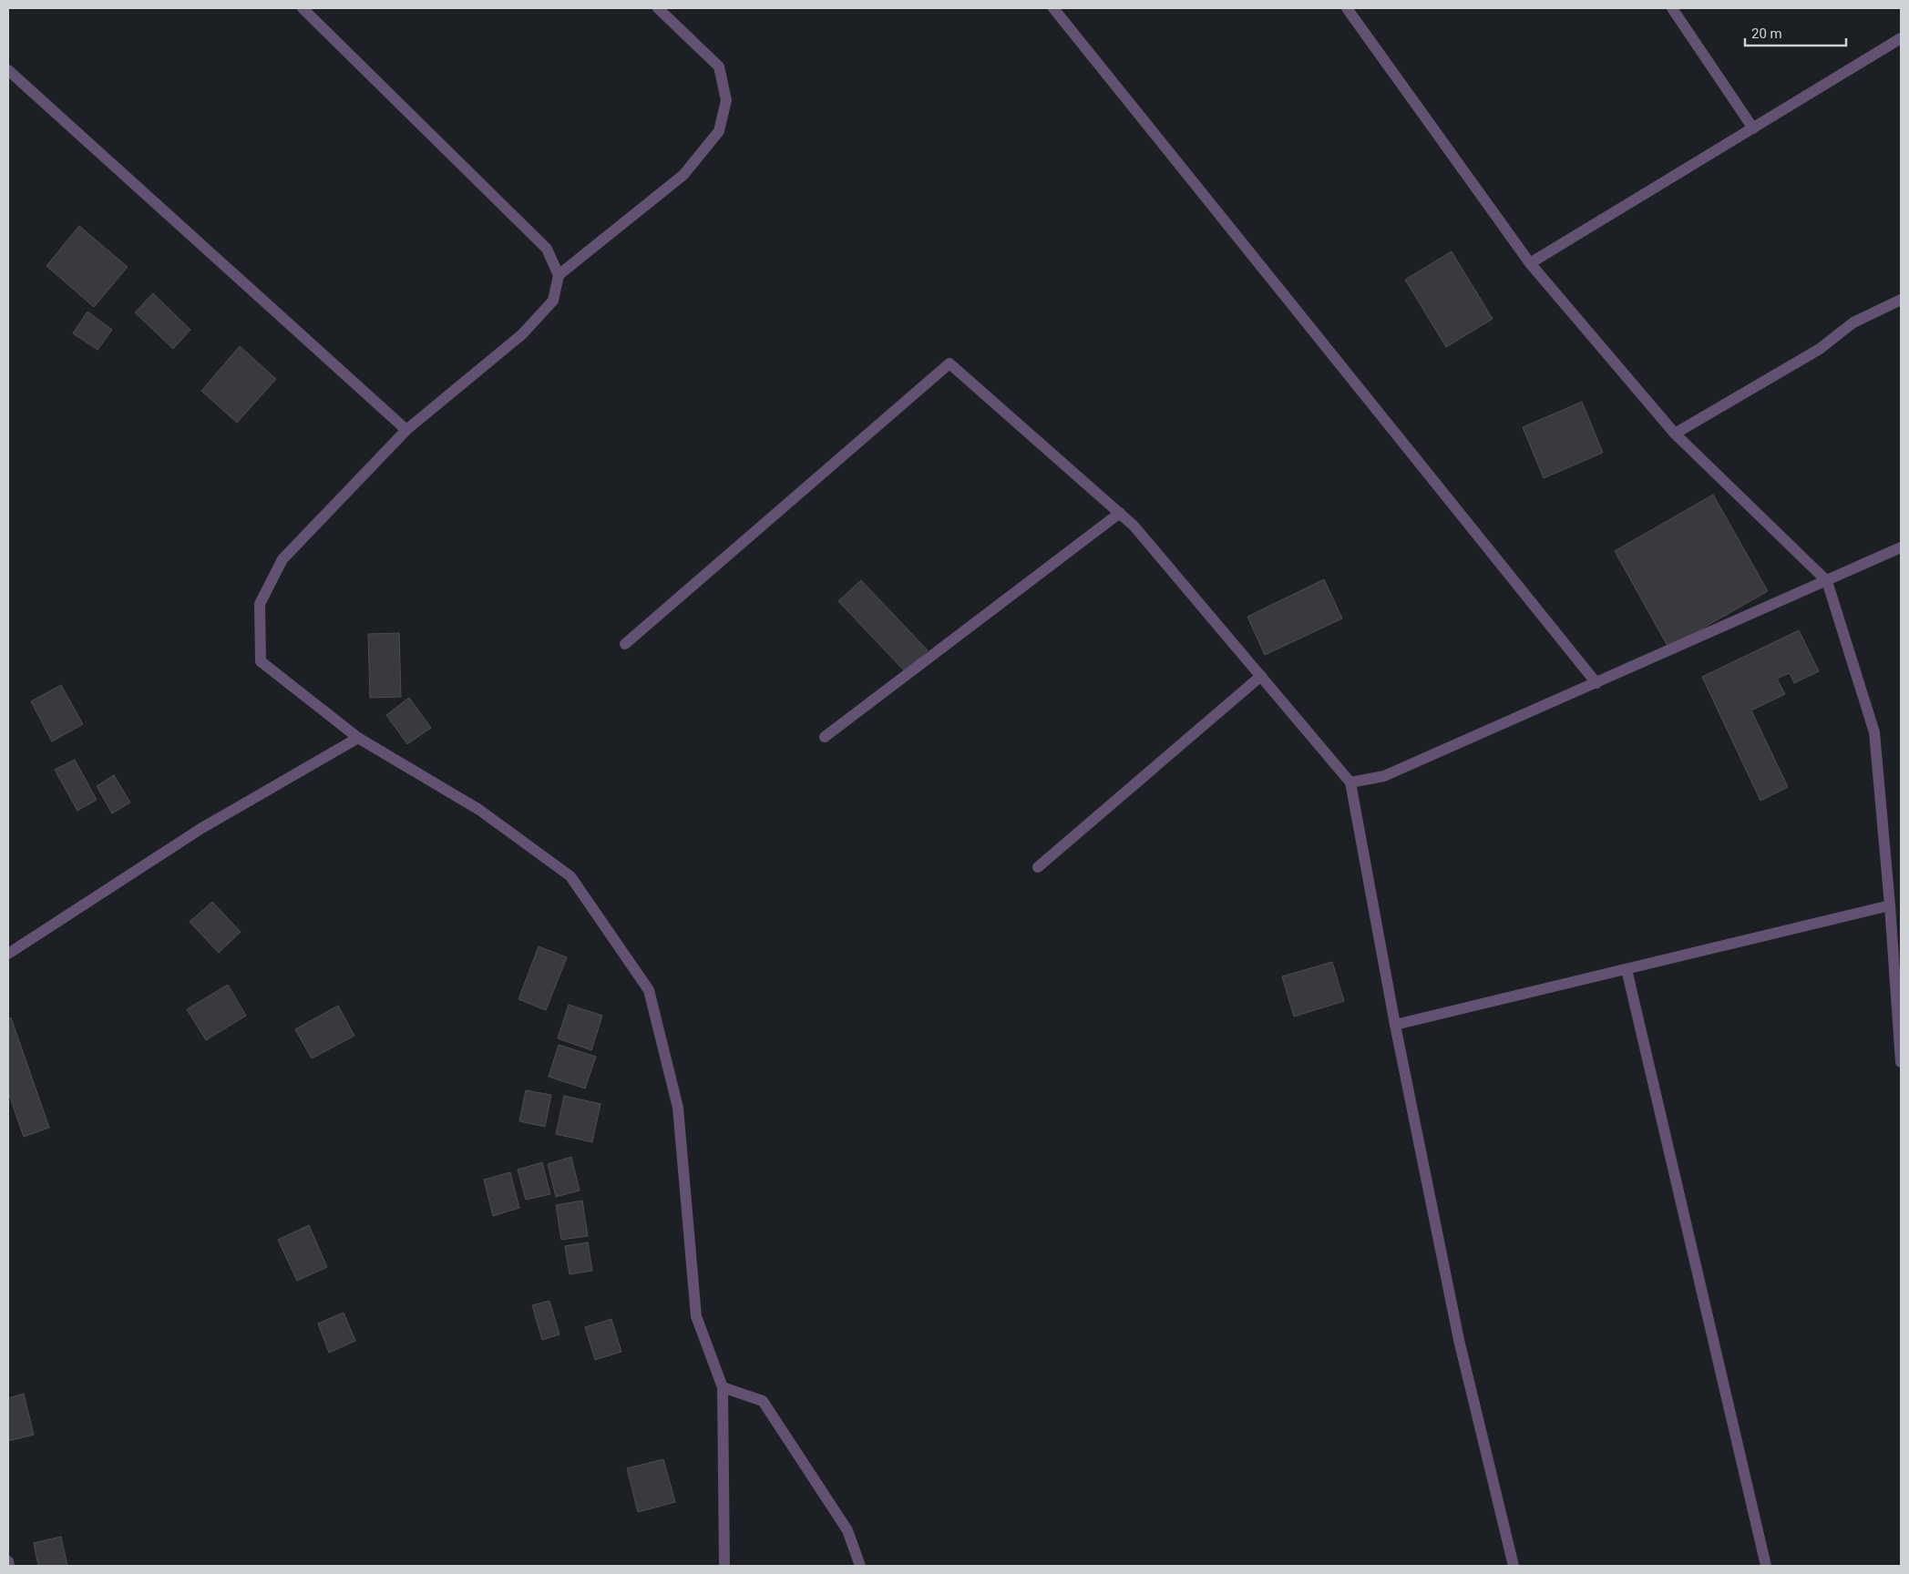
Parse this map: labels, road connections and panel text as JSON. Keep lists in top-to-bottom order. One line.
{"scale_bar":"20 m"}
